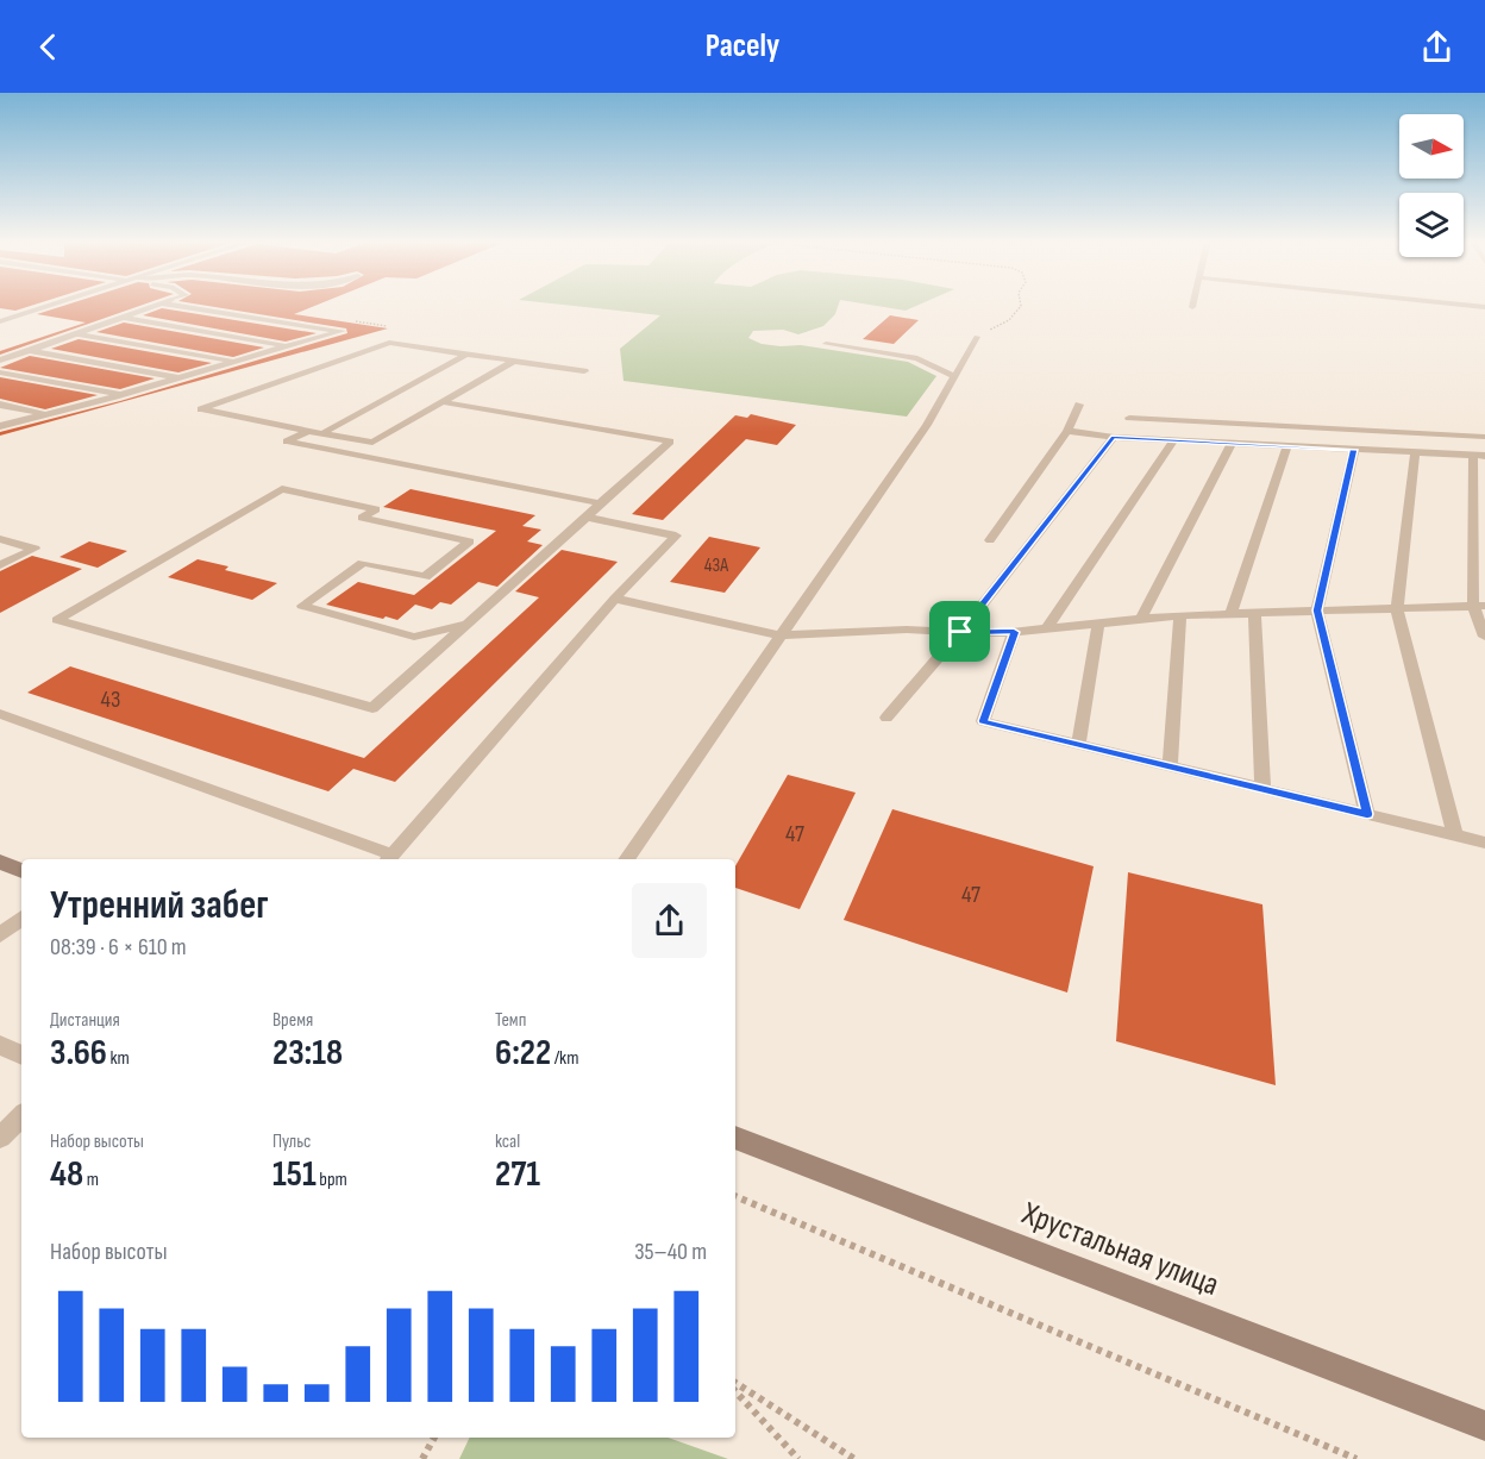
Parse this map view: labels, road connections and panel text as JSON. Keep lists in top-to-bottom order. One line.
{"streets":{"street":["Хрустальная улица"]},"house_numbers":["43А","43","47","47"],"north":"right","page":{"header":"Pacely","heading":["Утренний забег","08:39 · 6 × 610 m"],"stats":[["Дистанция","3.66 km"],["Время","23:18"],["Темп","6:22 /km"],["Набор высоты","48 m"],["Пульс","151 bpm"],["kcal","271"]],"chart":["Набор высоты","35–40 m"]}}
